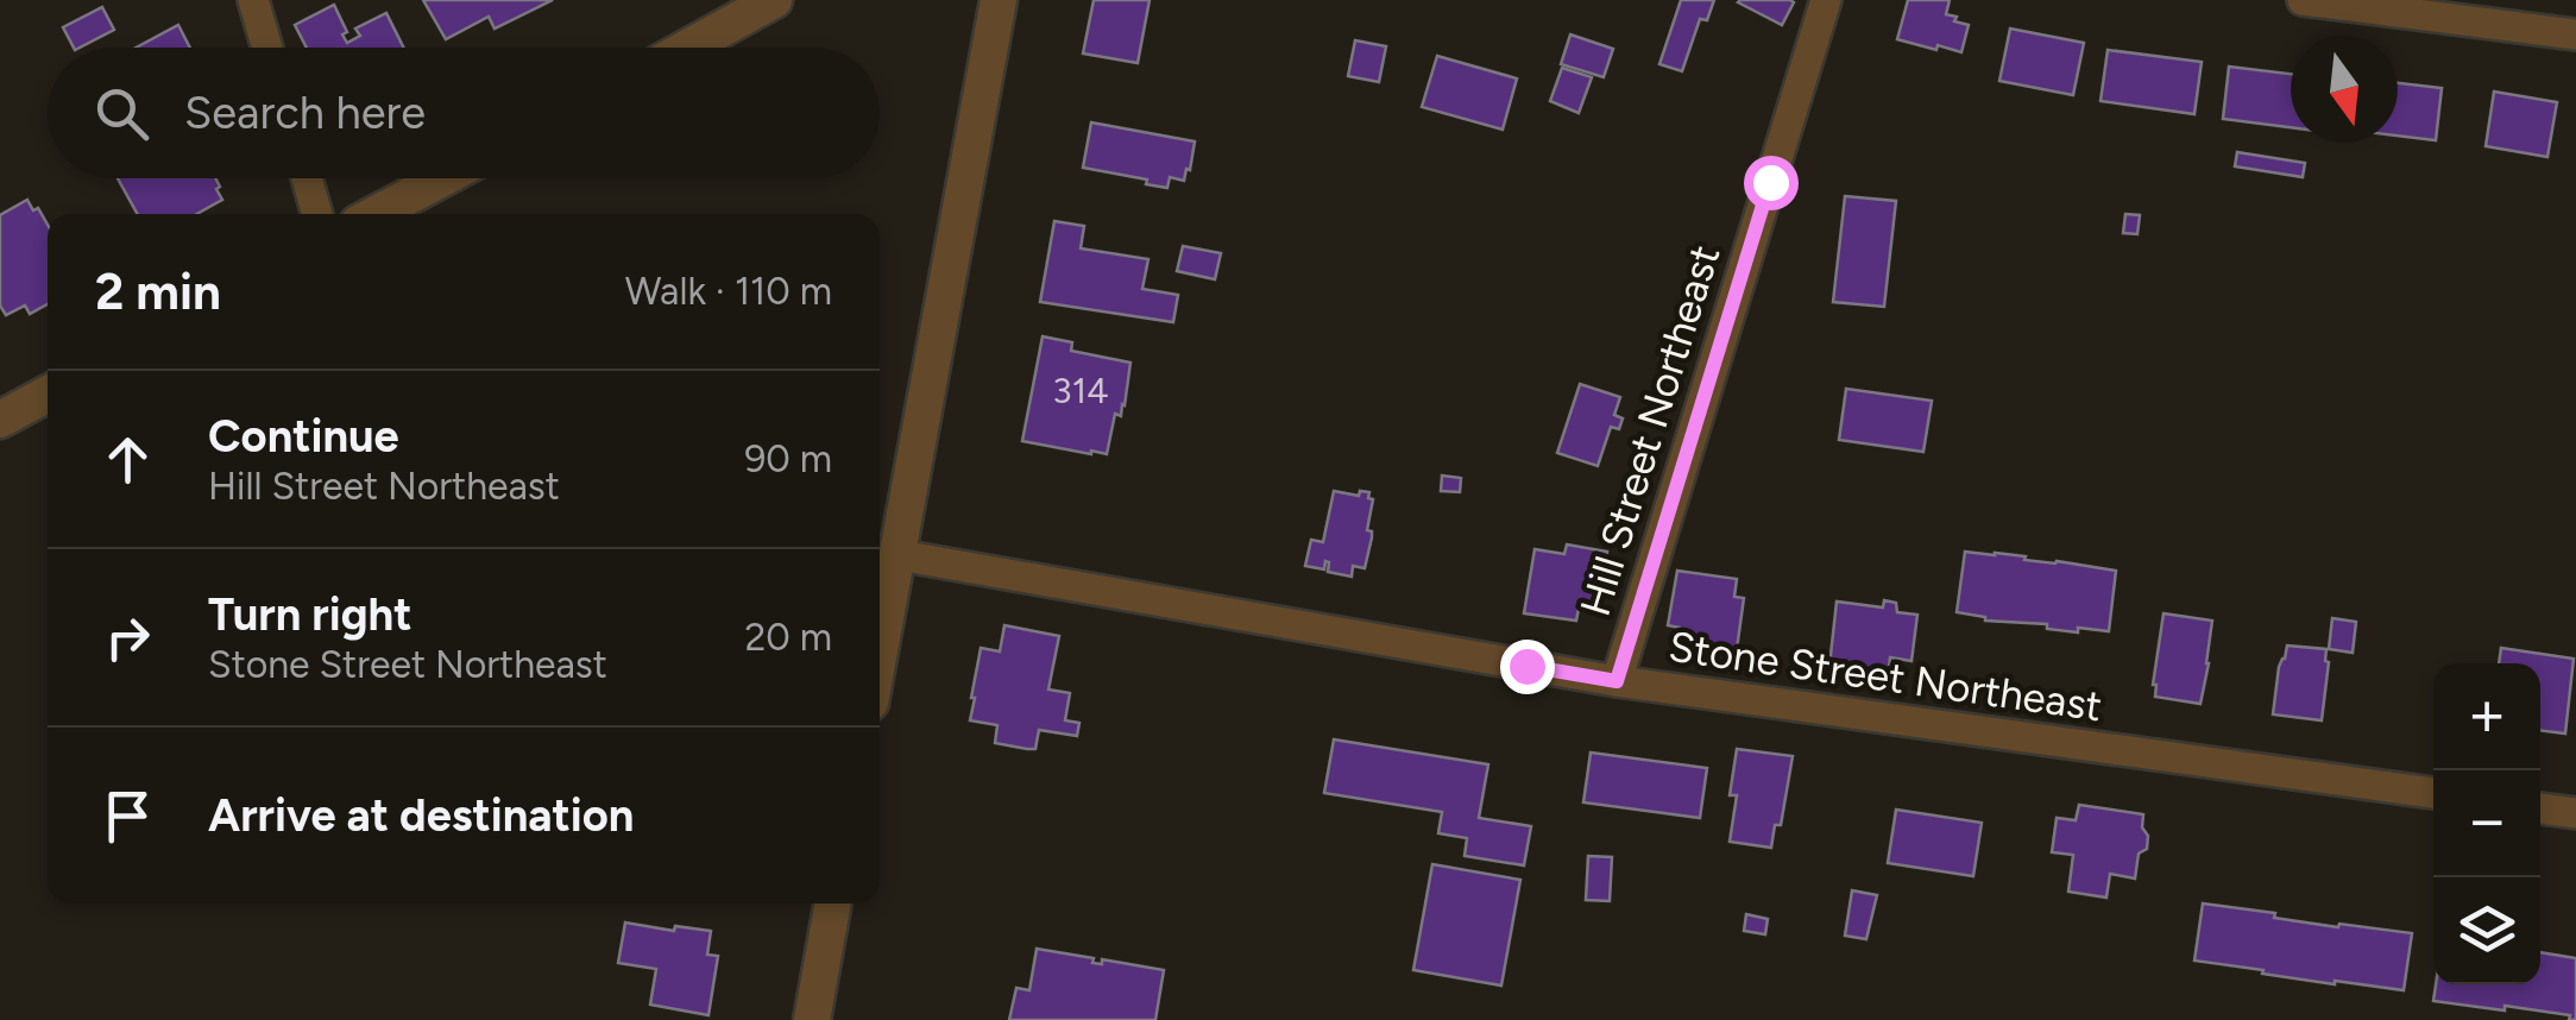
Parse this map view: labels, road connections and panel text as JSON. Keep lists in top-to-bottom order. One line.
{"streets":{"street":["Hill Street Northeast","Stone Street Northeast"]},"crossings":[["Hill Street Northeast","Stone Street Northeast"]],"house_numbers":["314"],"north":"bottom","page":{"search":"Search here","heading":["2 min","Walk · 110 m"],"list":[["Continue","Hill Street Northeast","90 m"],["Turn right","Stone Street Northeast","20 m"],"Arrive at destination"],"map_buttons":["+","−"]}}
